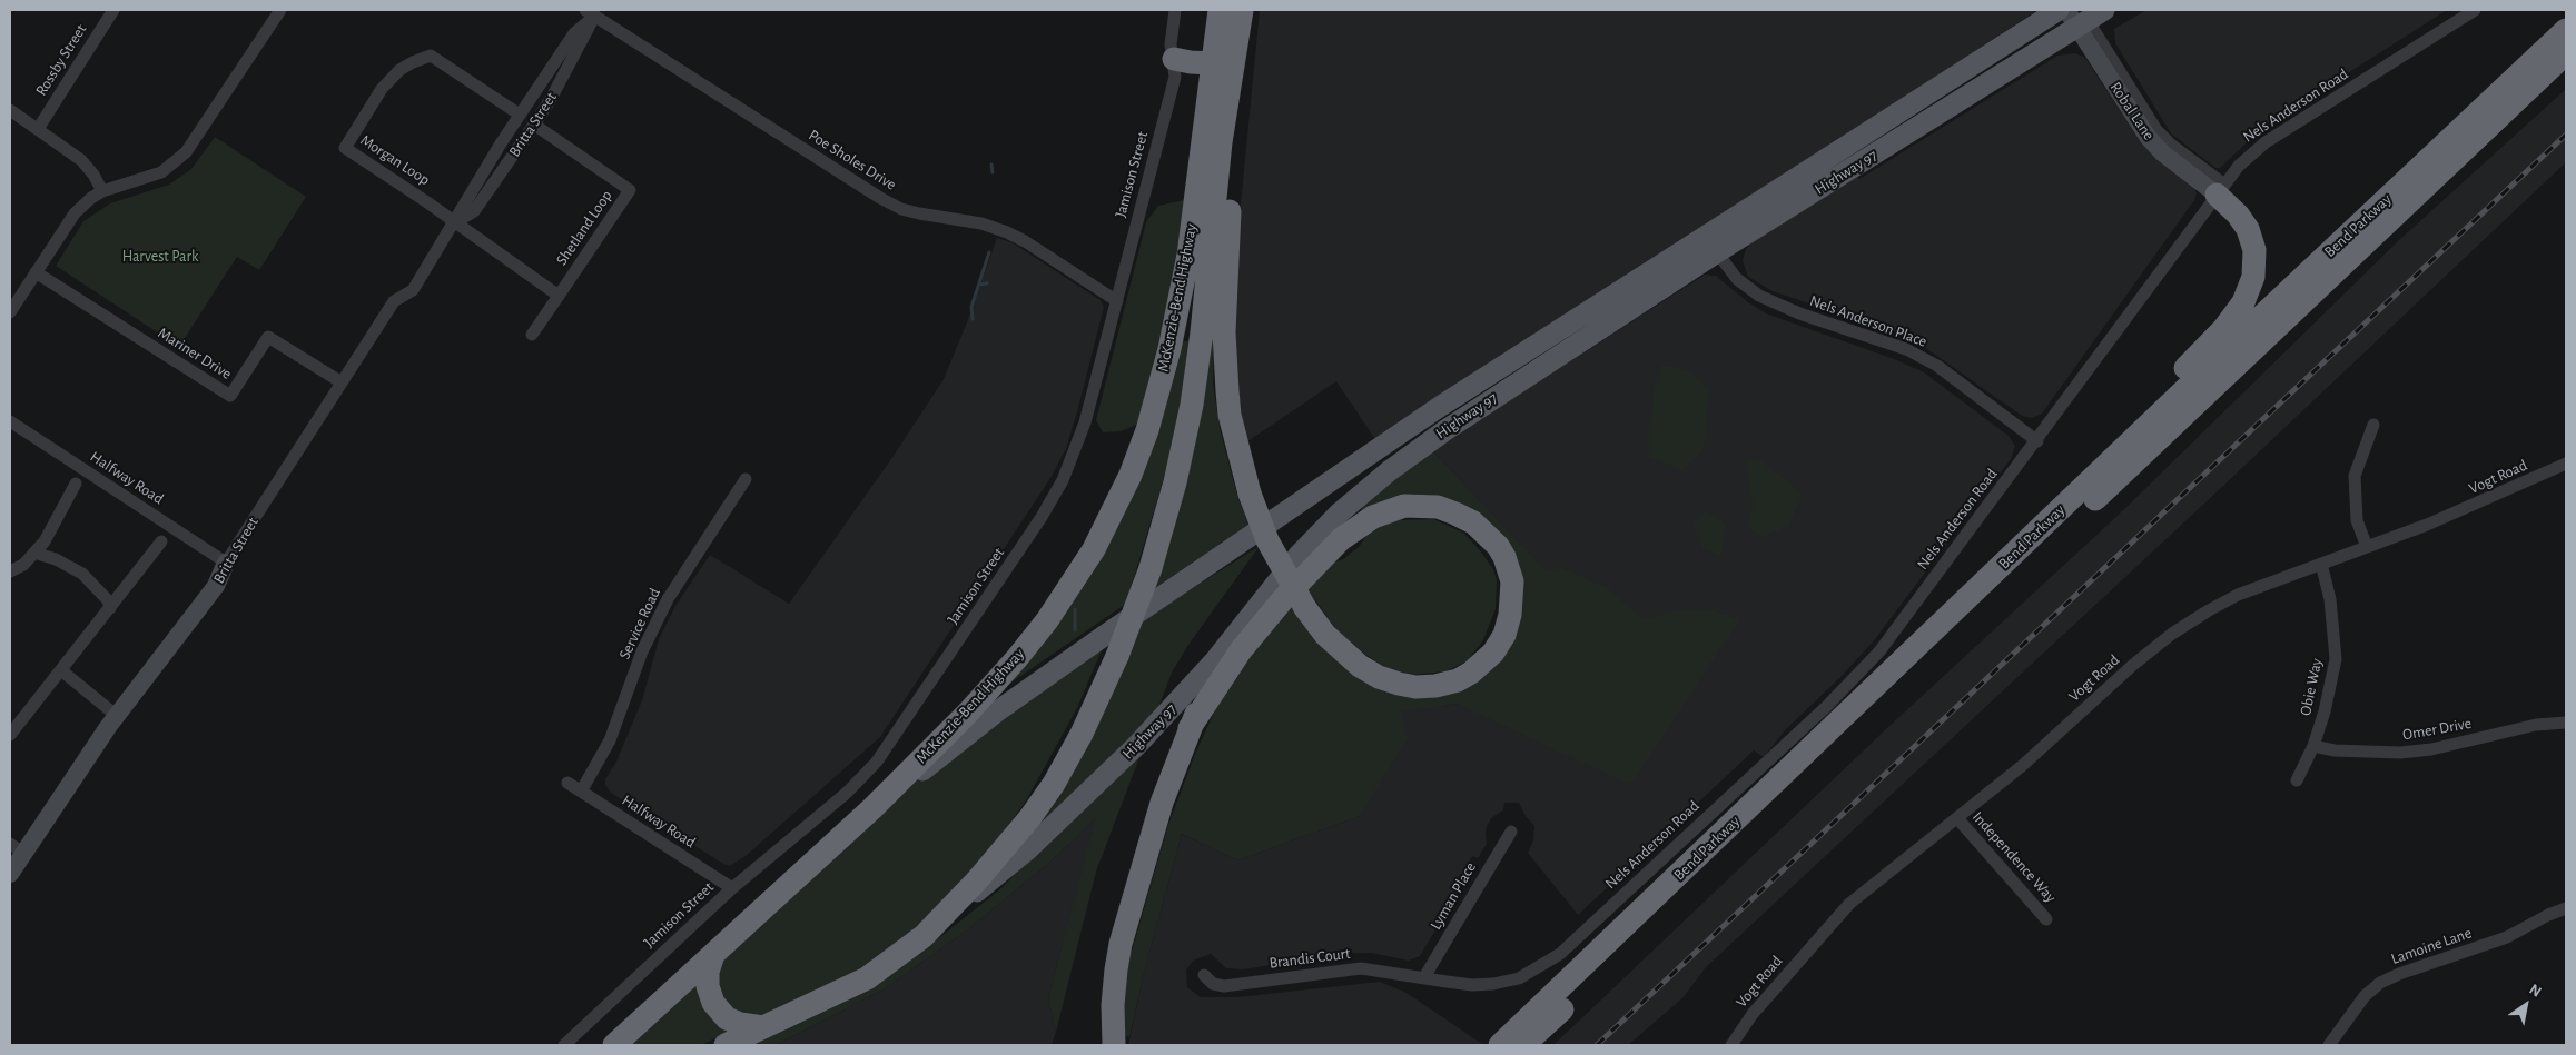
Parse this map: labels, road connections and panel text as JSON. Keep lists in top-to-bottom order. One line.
{"streets":{"highway":["Bend Parkway","McKenzie-Bend Highway"],"main road":["Highway 97"],"street":["Rossby Street","Nels Anderson Road","Robal Lane","Britta Street","Morgan Loop","Poe Sholes Drive","Jamison Street","Shetland Loop","Nels Anderson Place","Mariner Drive","Vogt Road","Halfway Road","Service Road","Obie Way","Omer Drive","Independence Way","Lyman Place","Lamoine Lane","Brandis Court"]},"crossings":[["Nels Anderson Road","Robal Lane"],["Nels Anderson Road","Nels Anderson Place"],["Nels Anderson Road","Lyman Place"],["Nels Anderson Road","Brandis Court"],["Robal Lane","Highway 97"],["Britta Street","Morgan Loop"],["Britta Street","Poe Sholes Drive"],["Britta Street","Shetland Loop"],["Britta Street","Mariner Drive"],["Britta Street","Halfway Road"],["Poe Sholes Drive","Jamison Street"],["Highway 97","McKenzie-Bend Highway"],["Highway 97","Nels Anderson Place"],["Jamison Street","Halfway Road"],["Vogt Road","Obie Way"],["Vogt Road","Independence Way"],["Halfway Road","Service Road"],["Obie Way","Omer Drive"],["Lyman Place","Brandis Court"]],"parks":["Harvest Park"],"north":"top right"}
